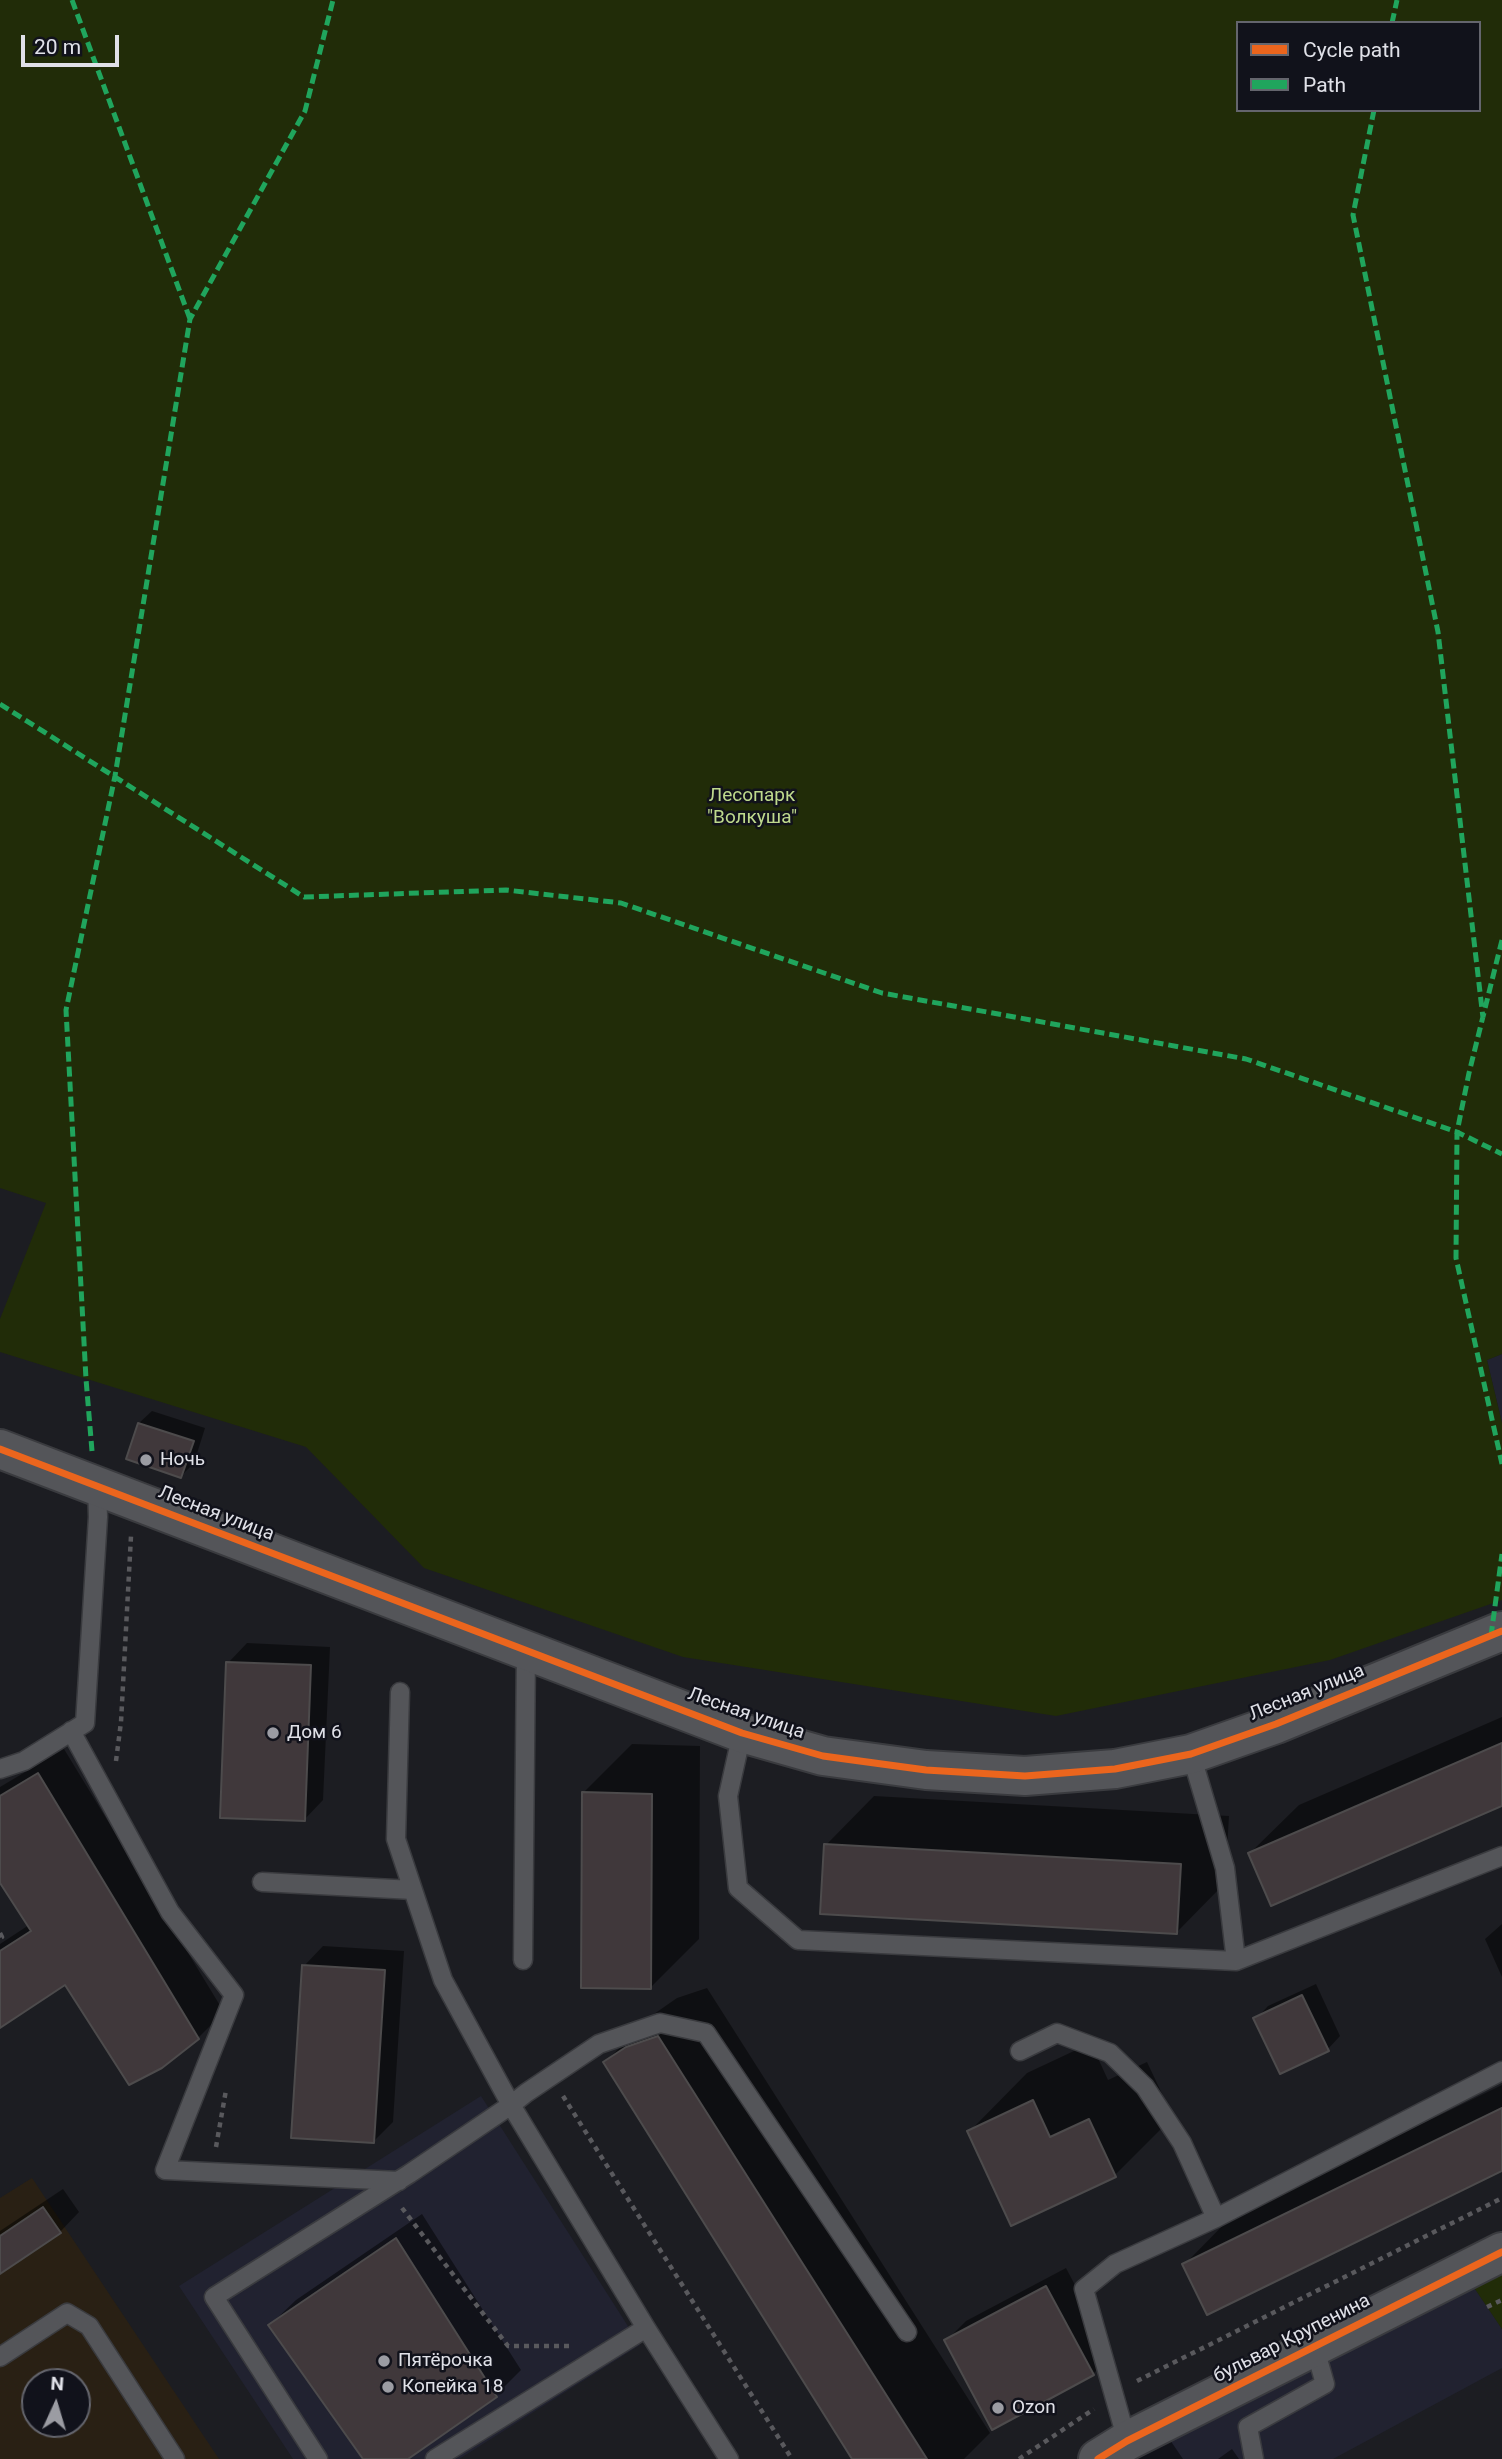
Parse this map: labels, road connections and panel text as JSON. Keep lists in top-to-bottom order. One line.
{"streets":{"street":["Лесная улица","бульвар Крупенина"]},"parks":["Лесопарк \"Волкуша\""],"places":["Ночь","Дом 6","Пятёрочка","Копейка 18","Ozon"],"legend":["Cycle path","Path"],"scale_bar":"20 m","north":"top"}
